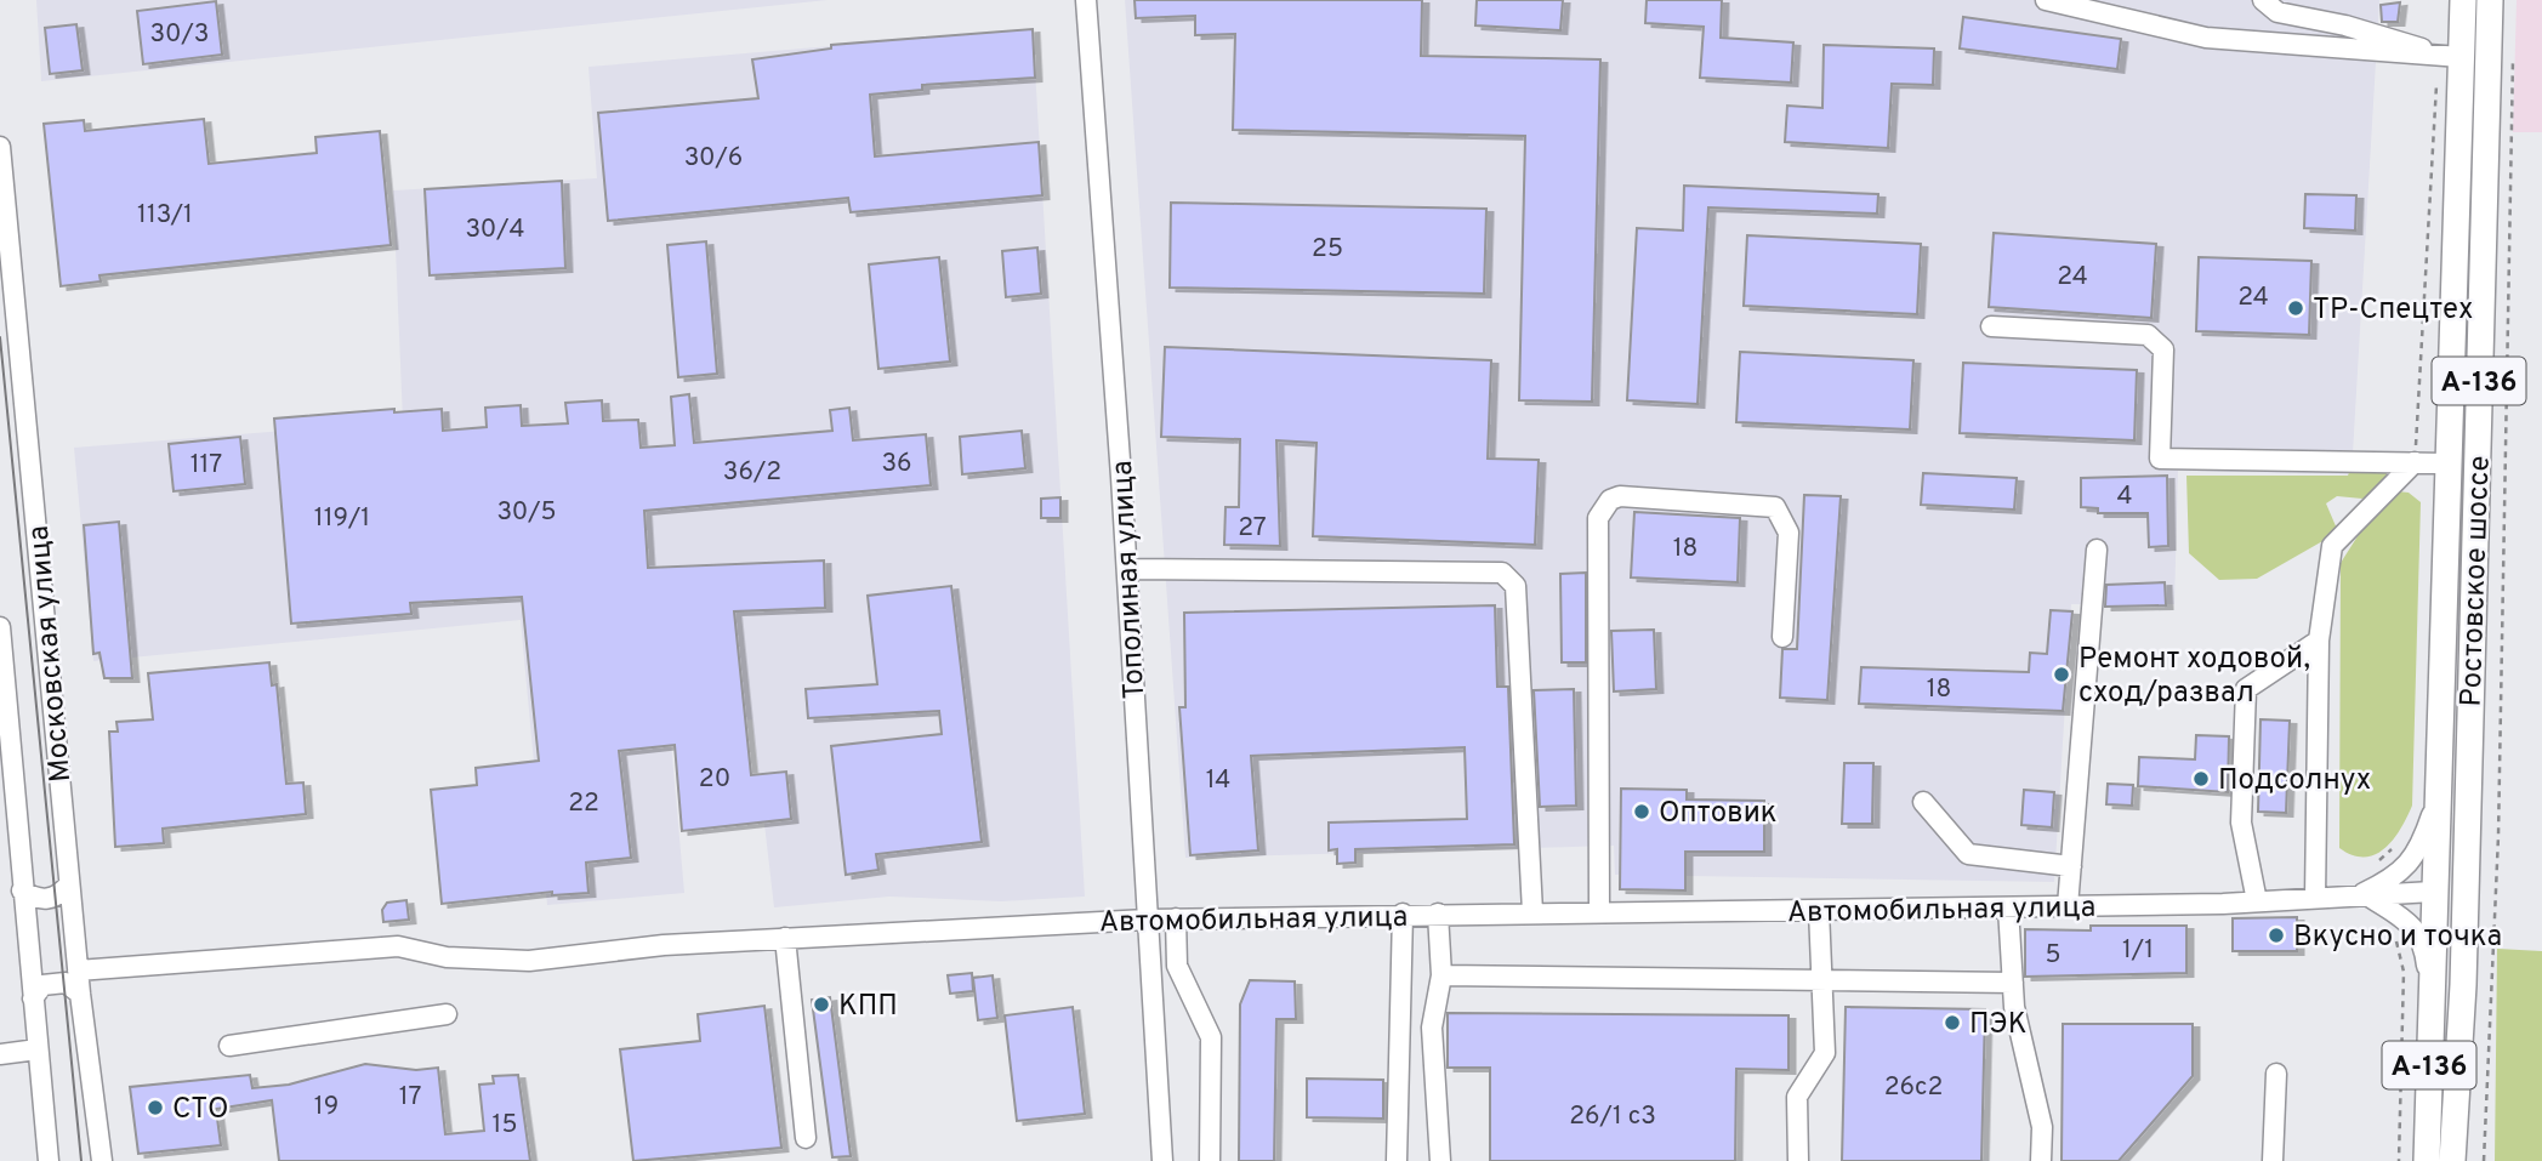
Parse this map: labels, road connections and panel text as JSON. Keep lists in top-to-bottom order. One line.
{"streets":{"main road":["А-136","Ростовское шоссе"],"street":["Тополиная улица","Московская улица","Автомобильная улица"]},"crossings":[["Тополиная улица","Автомобильная улица"],["Ростовское шоссе","Автомобильная улица"],["Московская улица","Автомобильная улица"]],"places":["ТР-Спецтех","Ремонт ходовой, сход/развал","Подсолнух","Оптовик","Вкусно и точка","КПП","ПЭК","СТО"],"house_numbers":["30/3","30/6","113/1","30/4","25","24","24","36","117","36/2","4","30/5","119/1","27","18","18","20","14","22","1/1","5","26с2","17","19","26/1 с3","15"]}
